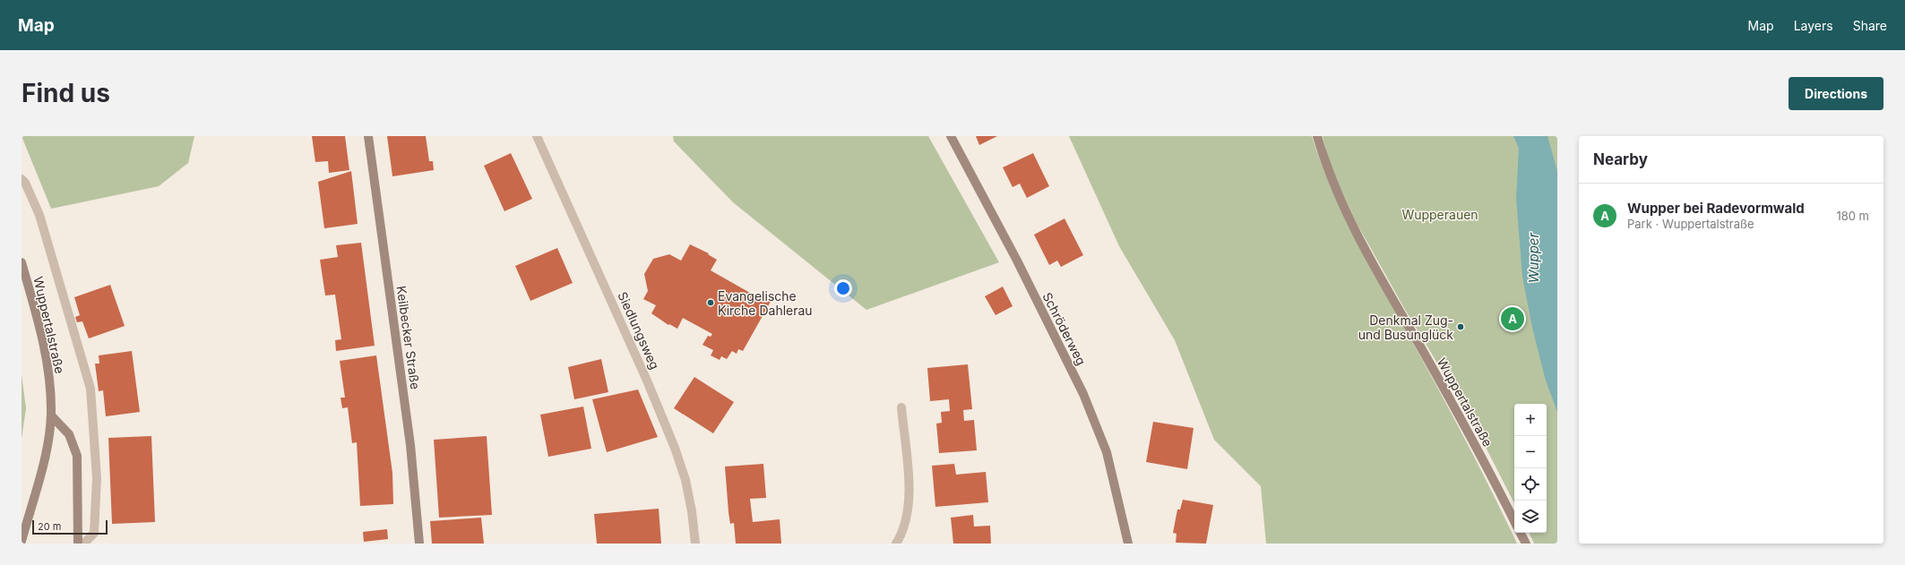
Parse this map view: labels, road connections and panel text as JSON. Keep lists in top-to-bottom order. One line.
{"streets":{"main road":["Wuppertalstraße","Schröderweg","Keilbecker Straße"],"street":["Siedlungsweg"]},"water":["Wupper"],"parks":["Wupperauen"],"places":["Evangelische Kirche Dahlerau","Denkmal Zug- und Busunglück"],"scale_bar":"20 m","page":{"header":"Map","nav":["Map","Layers","Share"],"buttons":"Directions","title":"Find us","heading":"Nearby","list":[{"mark":"A","name":"Wupper bei Radevormwald","note":"Park · Wuppertalstraße","value":"180 m"}],"pins":"A","map_buttons":["+","−"],"scale":"20 m"}}
